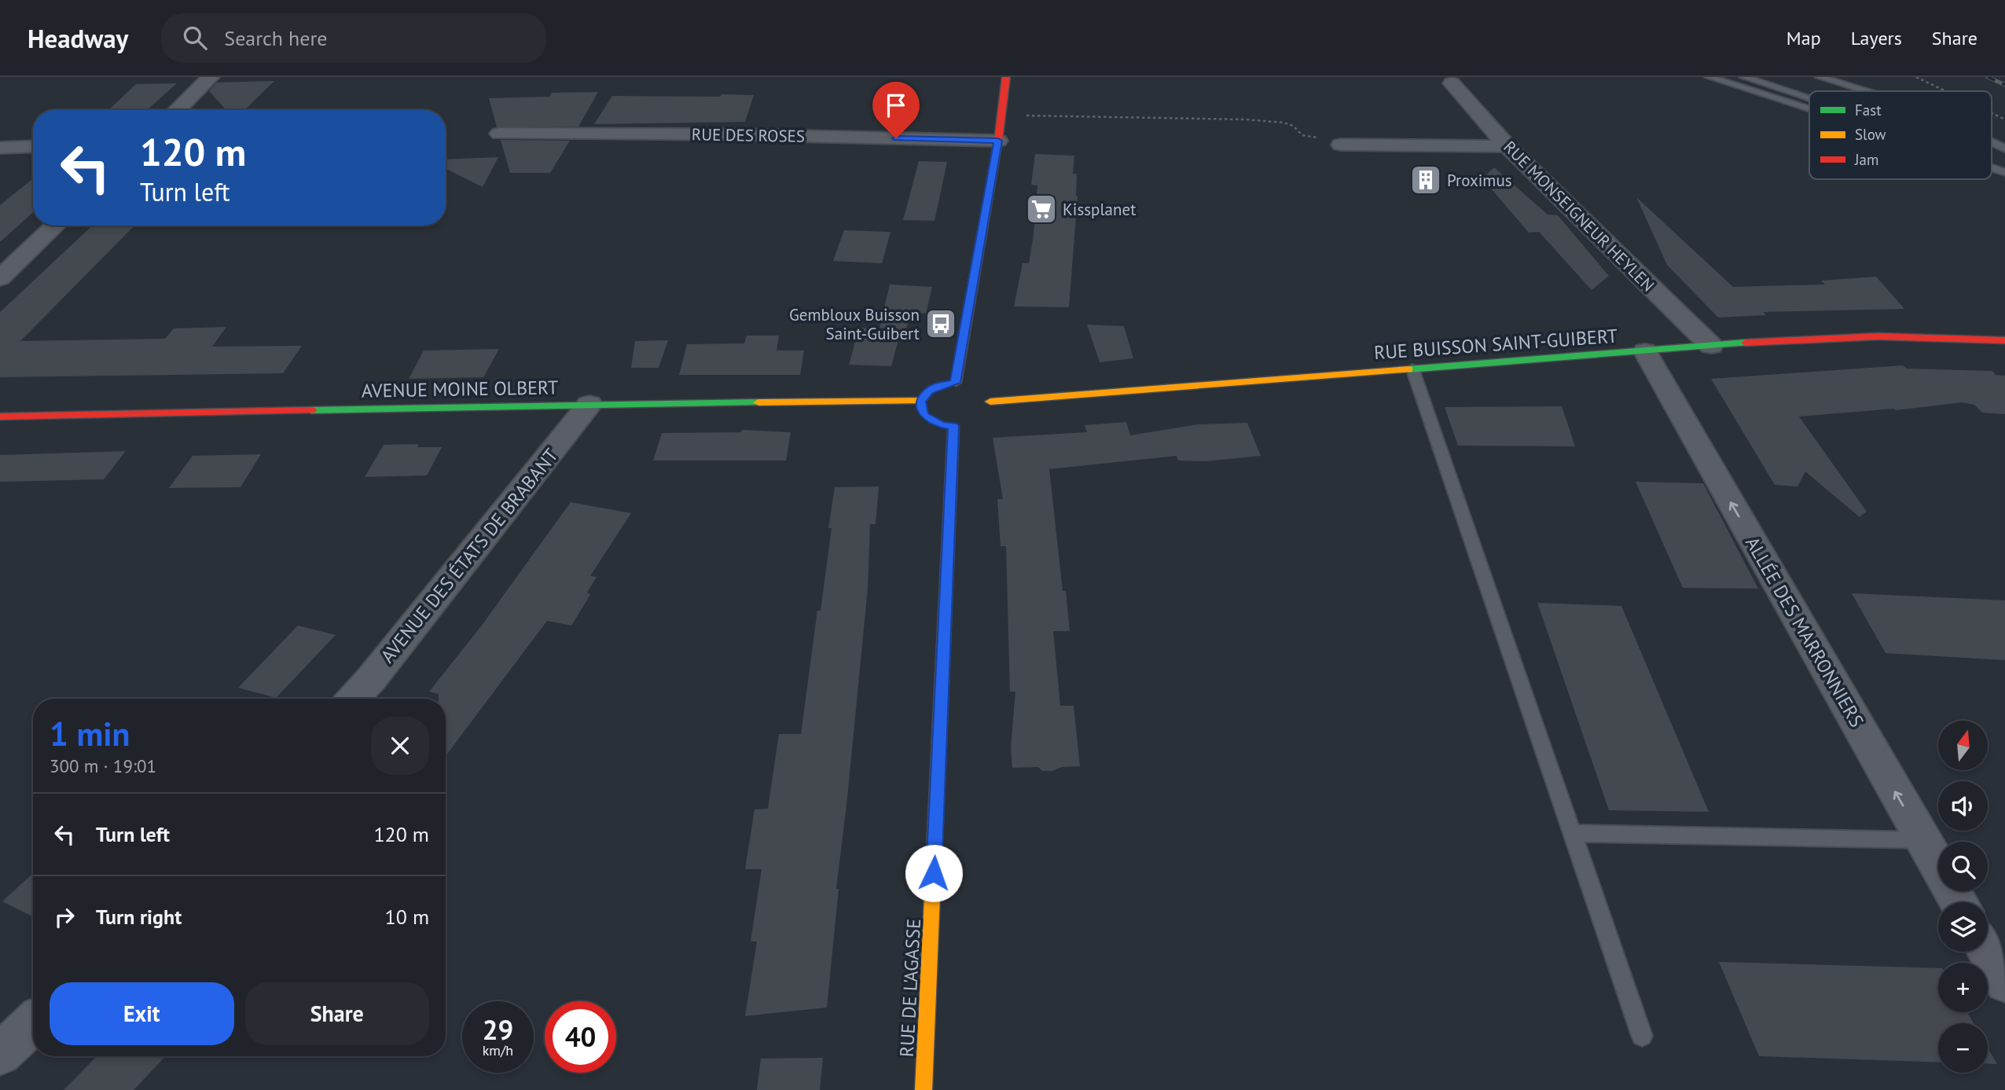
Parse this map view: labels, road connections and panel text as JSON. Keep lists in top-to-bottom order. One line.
{"streets":{"street":["RUE DES ROSES","RUE MONSEIGNEUR HEYLEN","RUE BUISSON SAINT-GUIBERT","AVENUE MOINE OLBERT","AVENUE DES ÉTATS DE BRABANT","ALLÉE DES MARRONNIERS","RUE DE L'AGASSE"]},"crossings":[["RUE MONSEIGNEUR HEYLEN","RUE BUISSON SAINT-GUIBERT"],["RUE BUISSON SAINT-GUIBERT","ALLÉE DES MARRONNIERS"],["AVENUE MOINE OLBERT","AVENUE DES ÉTATS DE BRABANT"]],"one_way":["ALLÉE DES MARRONNIERS"],"places":{"building":["Proximus"],"supermarket":["Kissplanet"],"bus stop":["Gembloux Buisson Saint-Guibert"]},"legend":["Fast","Slow","Jam"],"north":"top","page":{"header":"Headway","search":"Search here","nav":["Map","Layers","Share"],"turn":["120 m","Turn left"],"heading":["1 min","300 m · 19:01"],"map_buttons":["+","−"],"list":[{"name":"Turn left","value":"120 m"},{"name":"Turn right","value":"10 m"}],"buttons":["Exit","Share"],"speed":"29 km/h","limit":"40"}}
